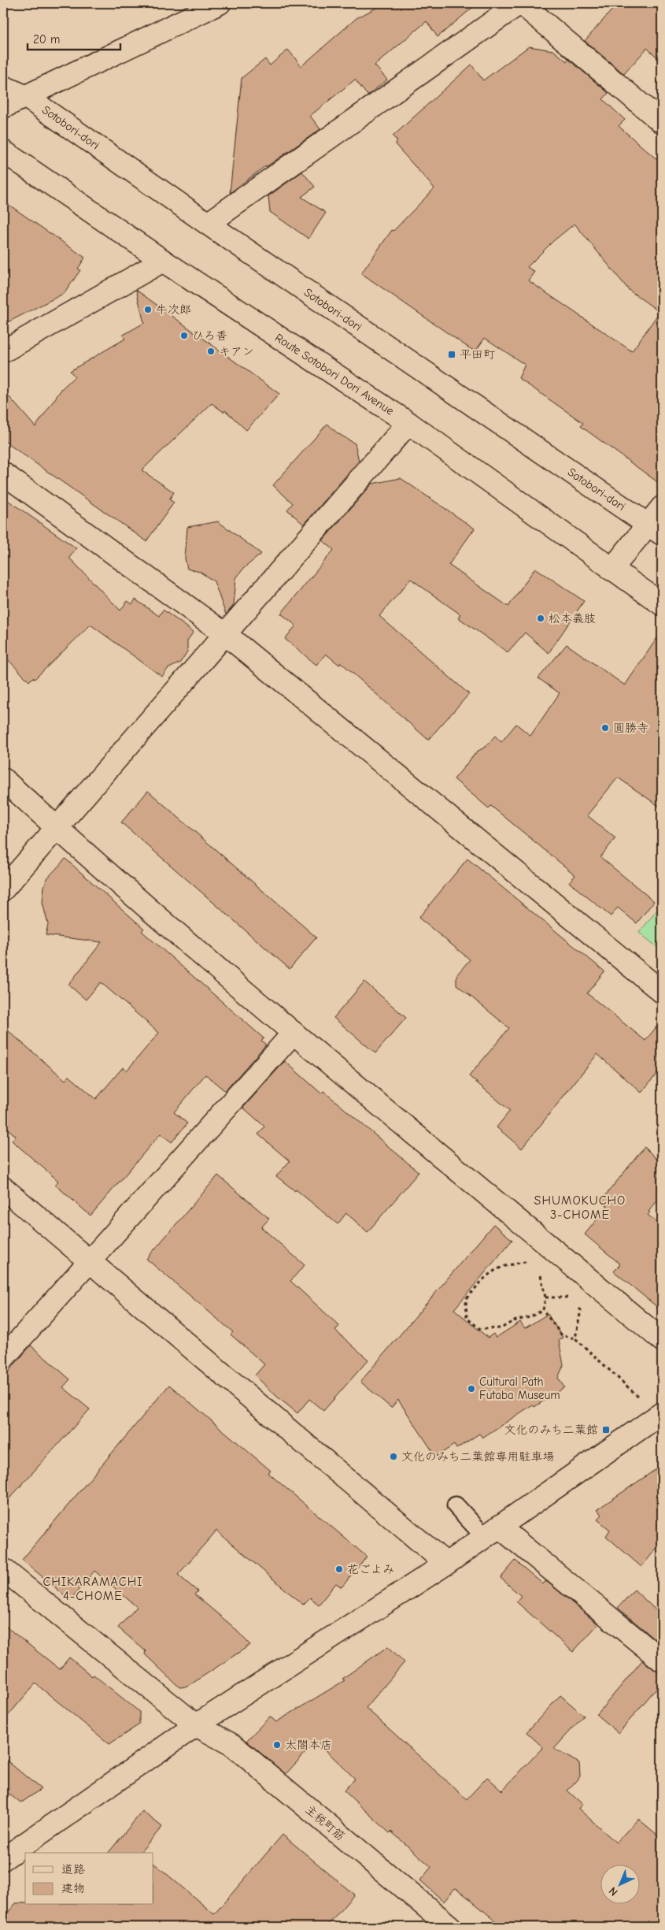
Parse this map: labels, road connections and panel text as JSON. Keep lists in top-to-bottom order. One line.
{"streets":{"main road":["Sotobori-dori","Route Sotobori Dori Avenue","主税町筋"]},"districts":["SHUMOKUCHO 3-CHOME","CHIKARAMACHI 4-CHOME"],"places":{"other":["牛次郎","ひろ香","キアン","松本義肢","圓勝寺","Cultural Path Futaba Museum","文化のみち二葉館専用駐車場","花ごよみ","太閤本店"],"transit":["平田町","文化のみち二葉館"]},"legend":["道路","建物"],"scale_bar":"20 m","north":"bottom left"}
